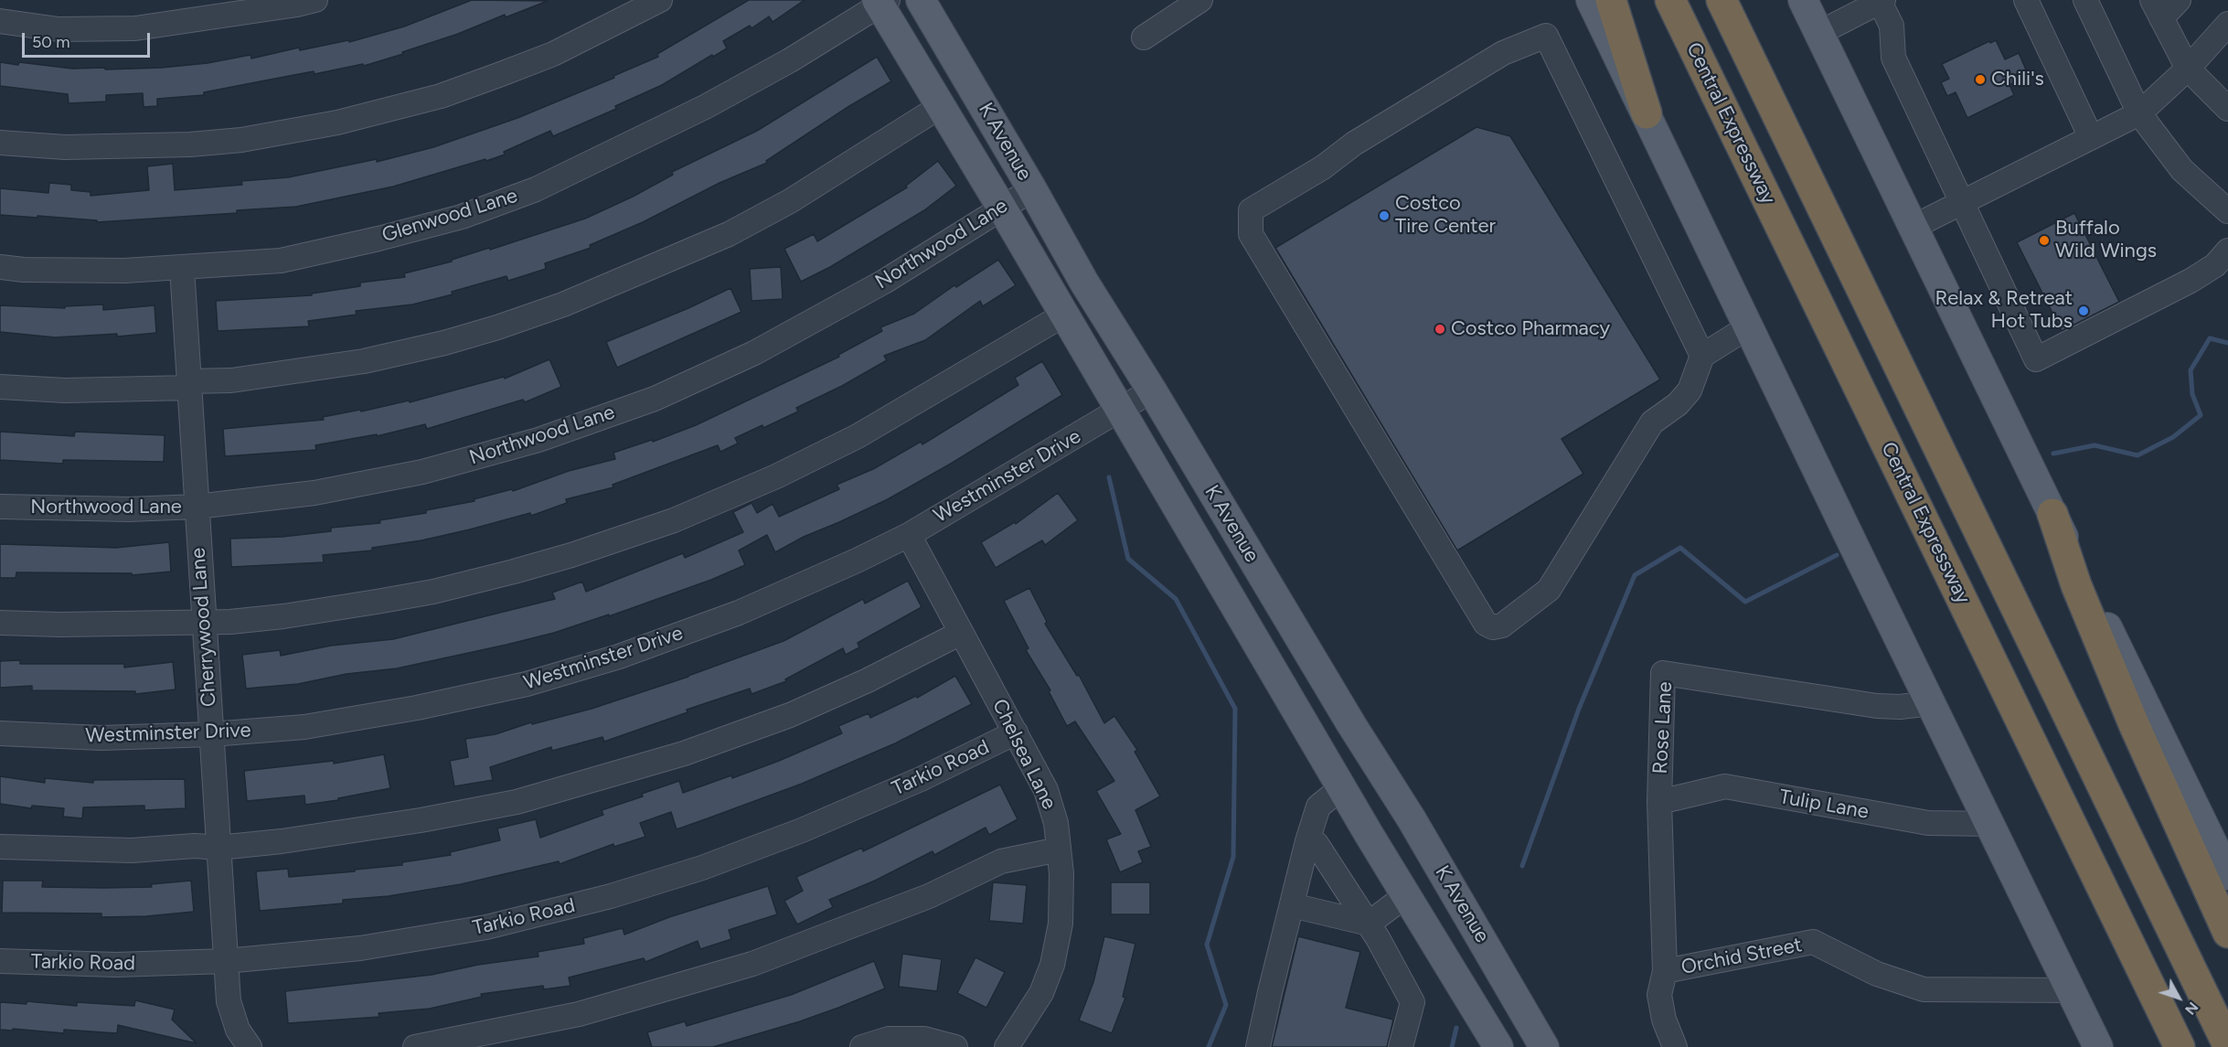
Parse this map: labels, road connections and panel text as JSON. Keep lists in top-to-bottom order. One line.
{"streets":{"highway":["Central Expressway"],"main road":["K Avenue"],"street":["Glenwood Lane","Northwood Lane","Westminster Drive","Cherrywood Lane","Rose Lane","Chelsea Lane","Tarkio Road","Tulip Lane","Orchid Street"]},"crossings":[["K Avenue","Glenwood Lane"],["K Avenue","Northwood Lane"],["K Avenue","Westminster Drive"],["Glenwood Lane","Cherrywood Lane"],["Northwood Lane","Cherrywood Lane"],["Westminster Drive","Cherrywood Lane"],["Westminster Drive","Chelsea Lane"],["Cherrywood Lane","Tarkio Road"],["Rose Lane","Tulip Lane"],["Rose Lane","Orchid Street"],["Chelsea Lane","Tarkio Road"]],"places":["Chili's","Costco Tire Center","Buffalo Wild Wings","Relax & Retreat Hot Tubs","Costco Pharmacy"],"scale_bar":"50 m","north":"bottom right"}
